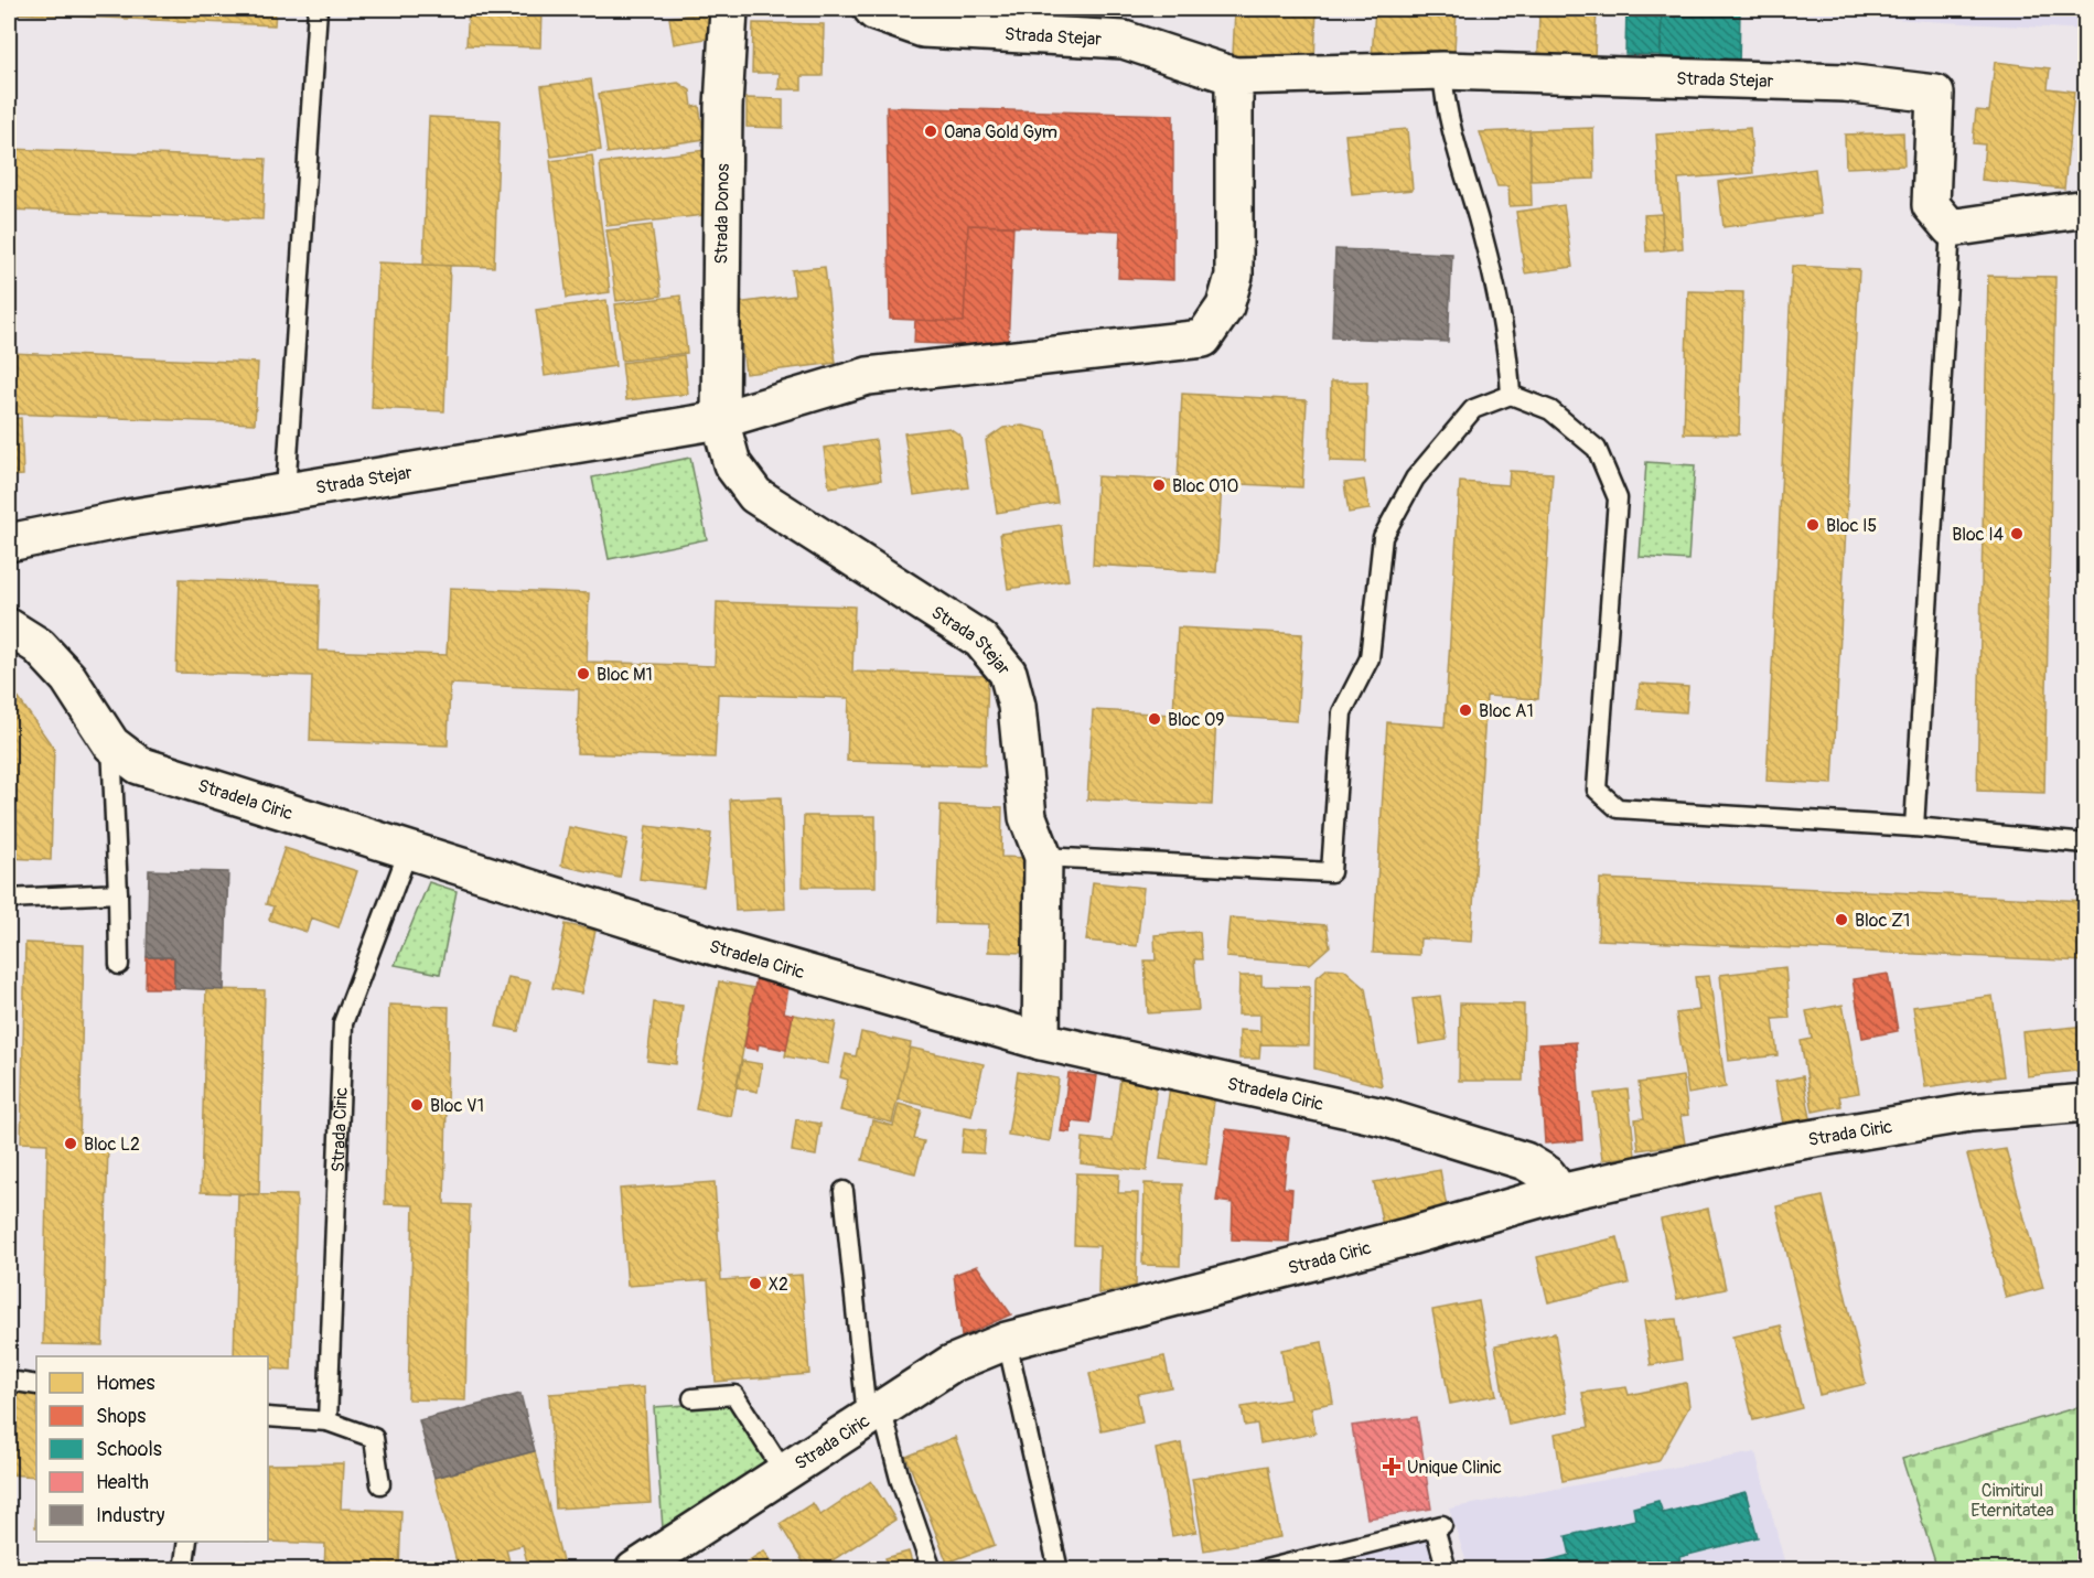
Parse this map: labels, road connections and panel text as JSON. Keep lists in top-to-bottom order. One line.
{"streets":{"street":["Strada Stejar","Strada Donos","Stradela Ciric","Strada Ciric"]},"crossings":[["Strada Stejar","Strada Donos"],["Strada Stejar","Stradela Ciric"],["Stradela Ciric","Strada Ciric"]],"parks":["Cimitirul Eternitatea"],"places":{"other":["Oana Gold Gym","Bloc O10","Bloc I5","Bloc I4","Bloc M1","Bloc A1","Bloc O9","Bloc Z1","Bloc V1","Bloc L2","X2"],"health":["Unique Clinic"]},"legend":["Homes","Shops","Schools","Health","Industry"]}
